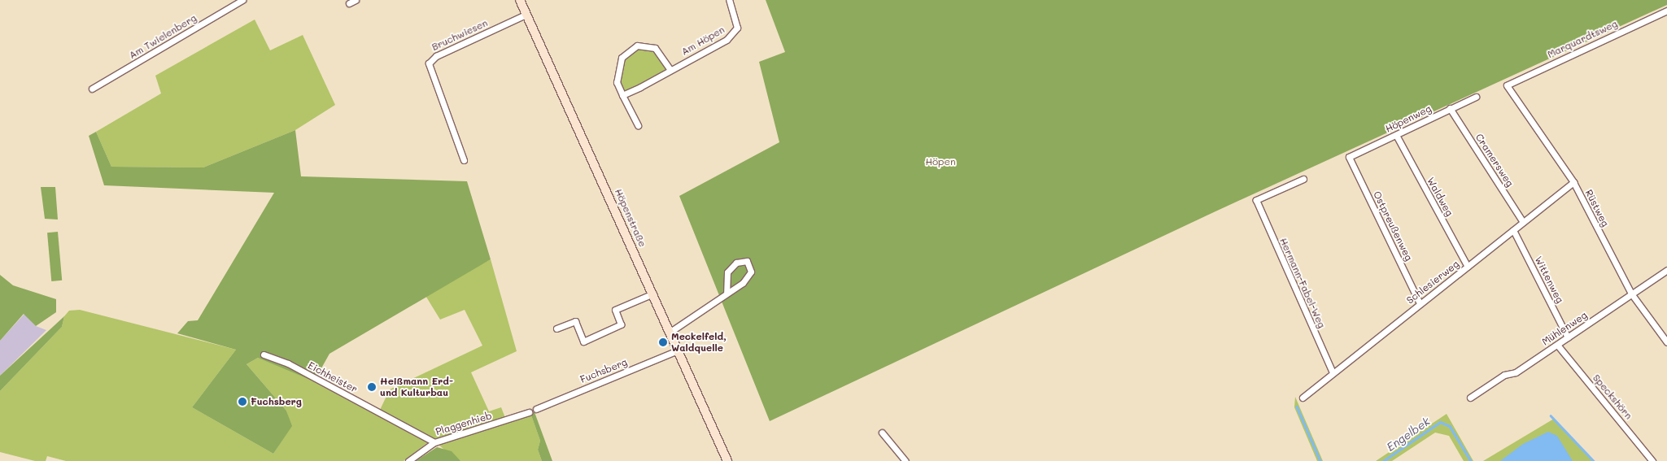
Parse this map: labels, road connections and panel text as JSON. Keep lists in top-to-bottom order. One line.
{"streets":{"main road":["Höpenstraße"],"street":["Bruchwiesen","Am Twielenberg","Marquardtsweg","Am Höpen","Höpenweg","Cramersweg","Waldweg","Rüstweg","Ostpreußenweg","Wittenweg","Schlesierweg","Hermann-Fabel-Weg","Mühlenweg","Fuchsberg","Eichheister","Speckshörn","Plaggenhieb"]},"crossings":[["Bruchwiesen","Höpenstraße"],["Marquardtsweg","Rüstweg"],["Höpenweg","Cramersweg"],["Höpenweg","Waldweg"],["Höpenweg","Ostpreußenweg"],["Cramersweg","Schlesierweg"],["Waldweg","Schlesierweg"],["Rüstweg","Schlesierweg"],["Rüstweg","Mühlenweg"],["Höpenstraße","Fuchsberg"],["Ostpreußenweg","Schlesierweg"],["Wittenweg","Schlesierweg"],["Wittenweg","Mühlenweg"],["Schlesierweg","Hermann-Fabel-Weg"],["Mühlenweg","Speckshörn"],["Eichheister","Plaggenhieb"]],"water":["Engelbek"],"parks":["Höpen"],"places":["Meckelfeld, Waldquelle","Heißmann Erd- und Kulturbau","Fuchsberg"]}
